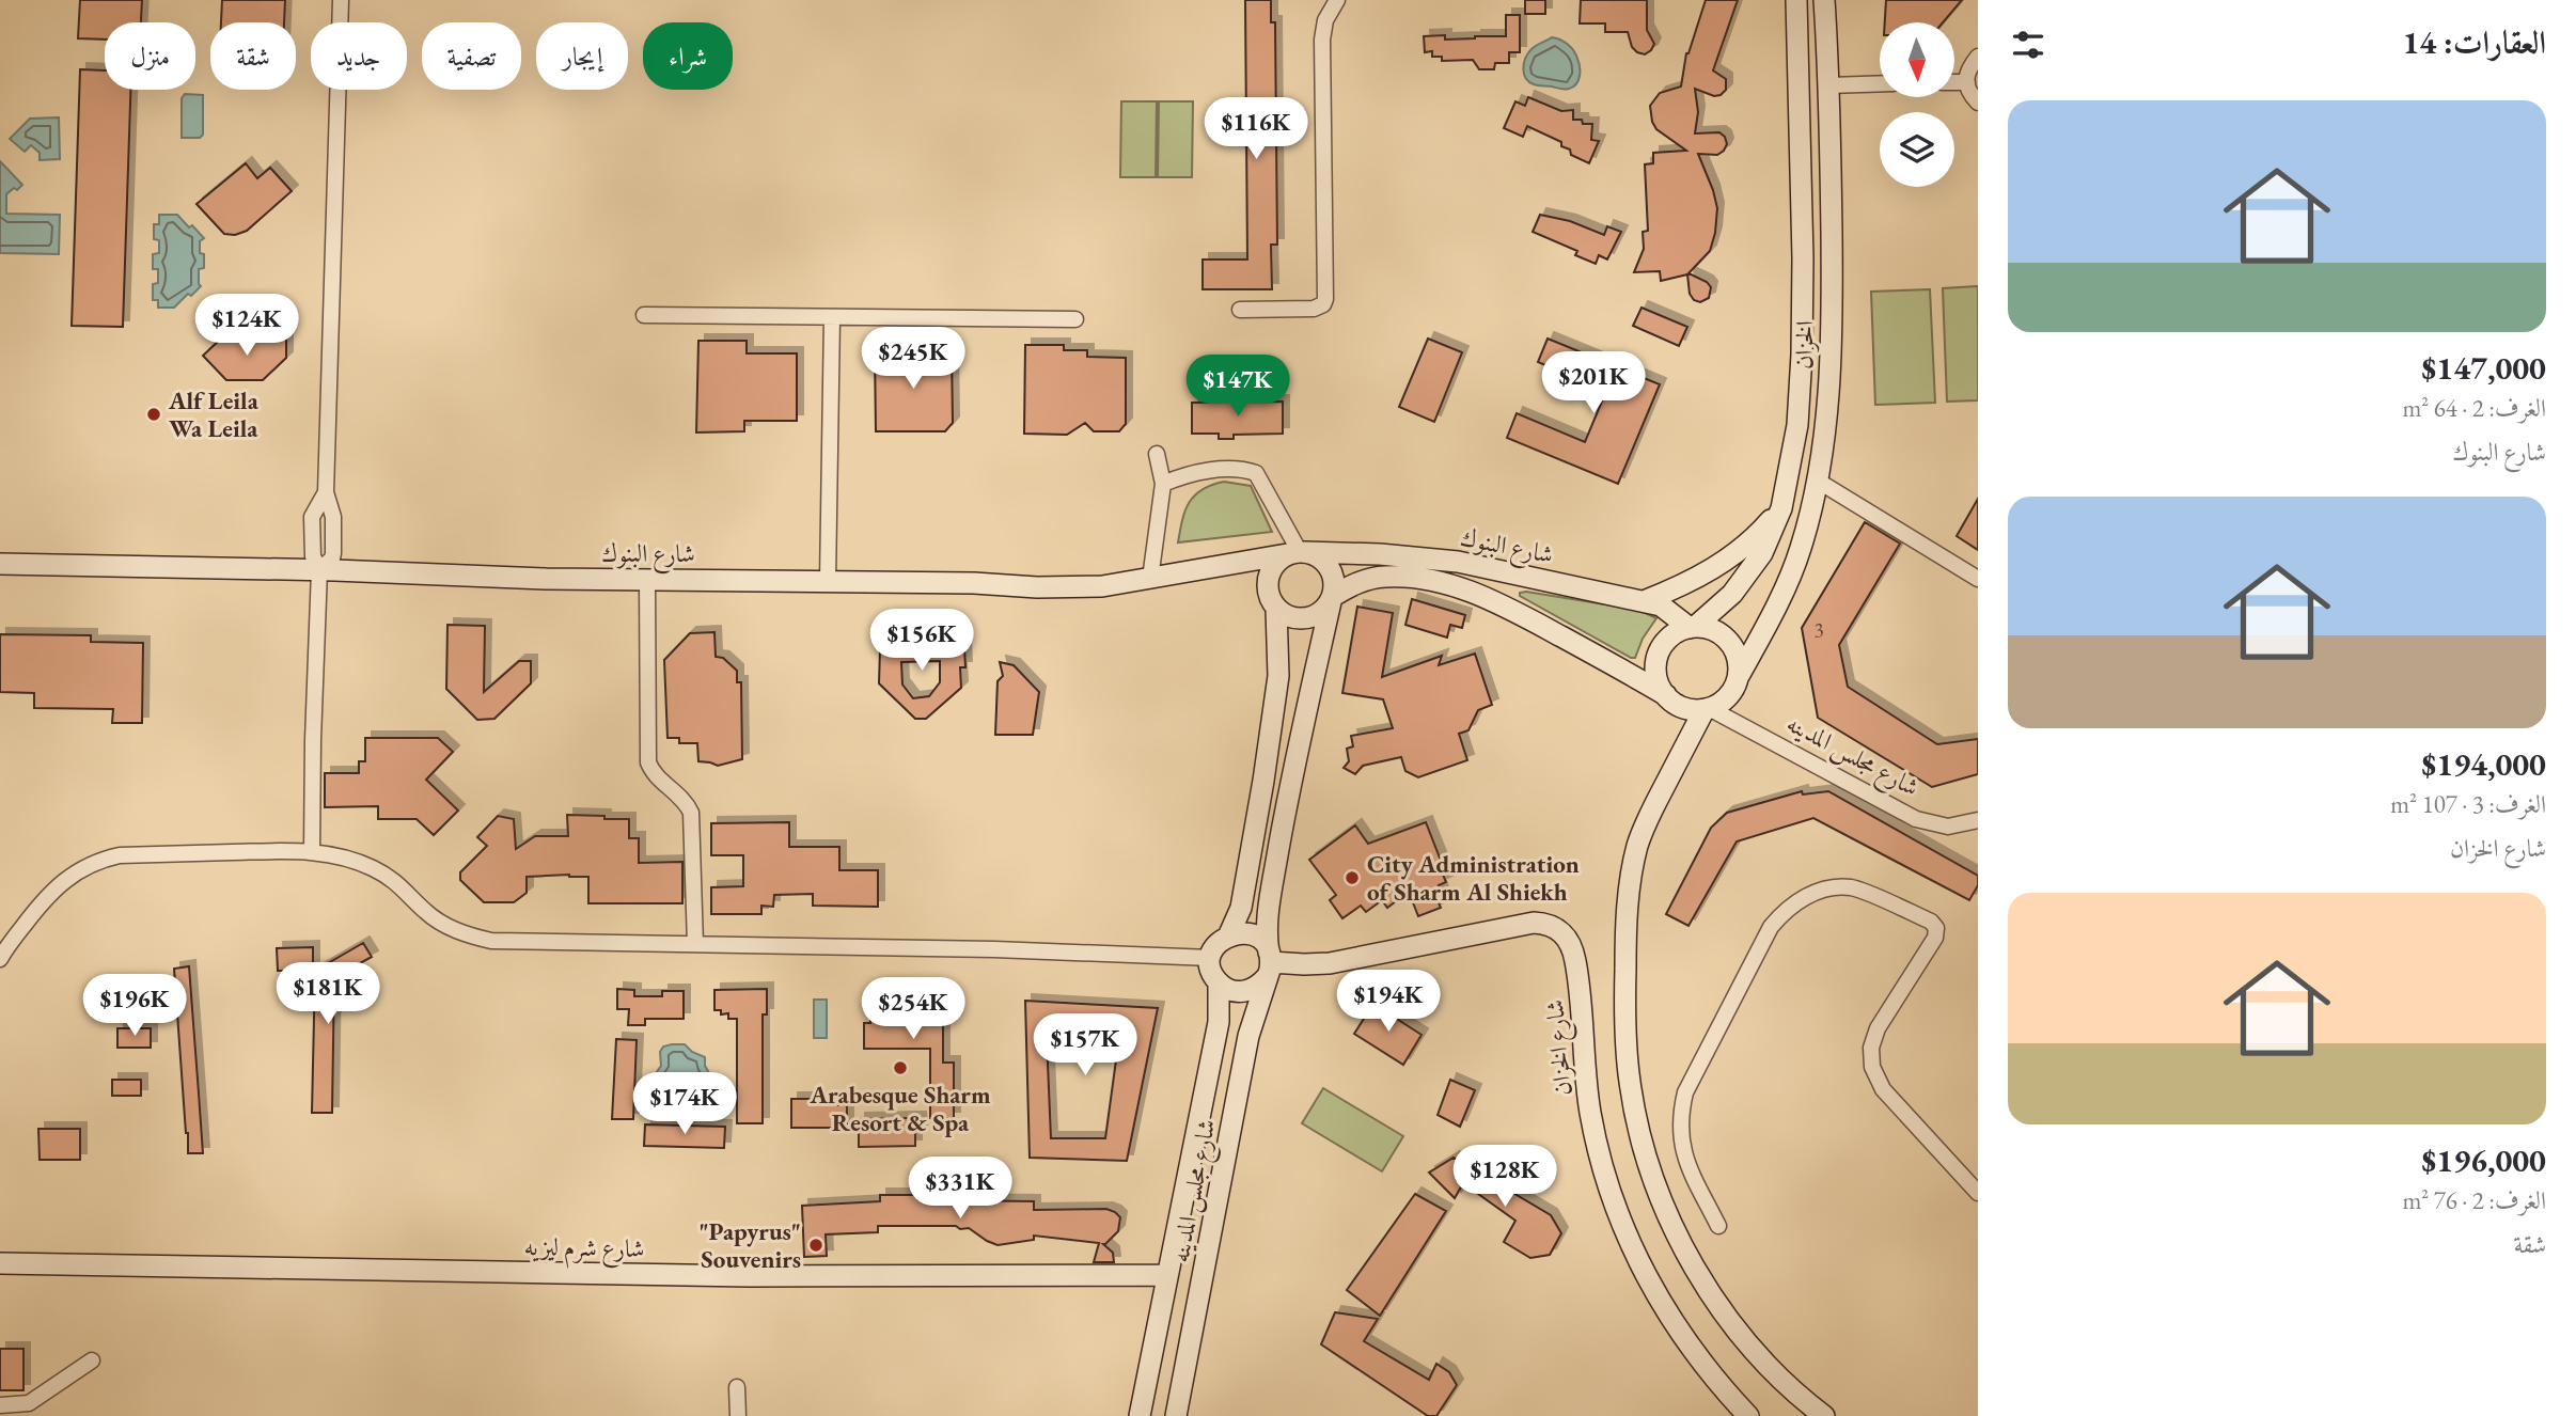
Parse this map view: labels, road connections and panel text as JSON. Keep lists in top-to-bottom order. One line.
{"streets":{"main road":["الخزان","شارع البنوك","شارع مجلس المدينه","شارع الخزان","شارع شرم ليزيه"]},"crossings":[["الخزان","شارع البنوك"],["الخزان","شارع مجلس المدينه"],["شارع البنوك","شارع مجلس المدينه"],["شارع مجلس المدينه","شارع الخزان"],["شارع مجلس المدينه","شارع شرم ليزيه"]],"places":["Alf Leila Wa Leila","City Administration of Sharm Al Shiekh","Arabesque Sharm Resort & Spa","\"Papyrus\" Souvenirs"],"house_numbers":["3"],"north":"bottom","page":{"heading":"العقارات: 14","chip":["شراء","إيجار","تصفية","جديد","شقة","منزل"],"list":[{"name":"$147,000","note":"الغرف: 2 · 64 m² · شارع البنوك"},{"name":"$194,000","note":"الغرف: 3 · 107 m² · شارع الخزان"},{"name":"$196,000","note":"الغرف: 2 · 76 m² · شقة"}],"price":["$116K","$124K","$245K","$201K","$147K","$156K","$181K","$194K","$196K","$254K","$157K","$174K","$128K","$331K"]}}
